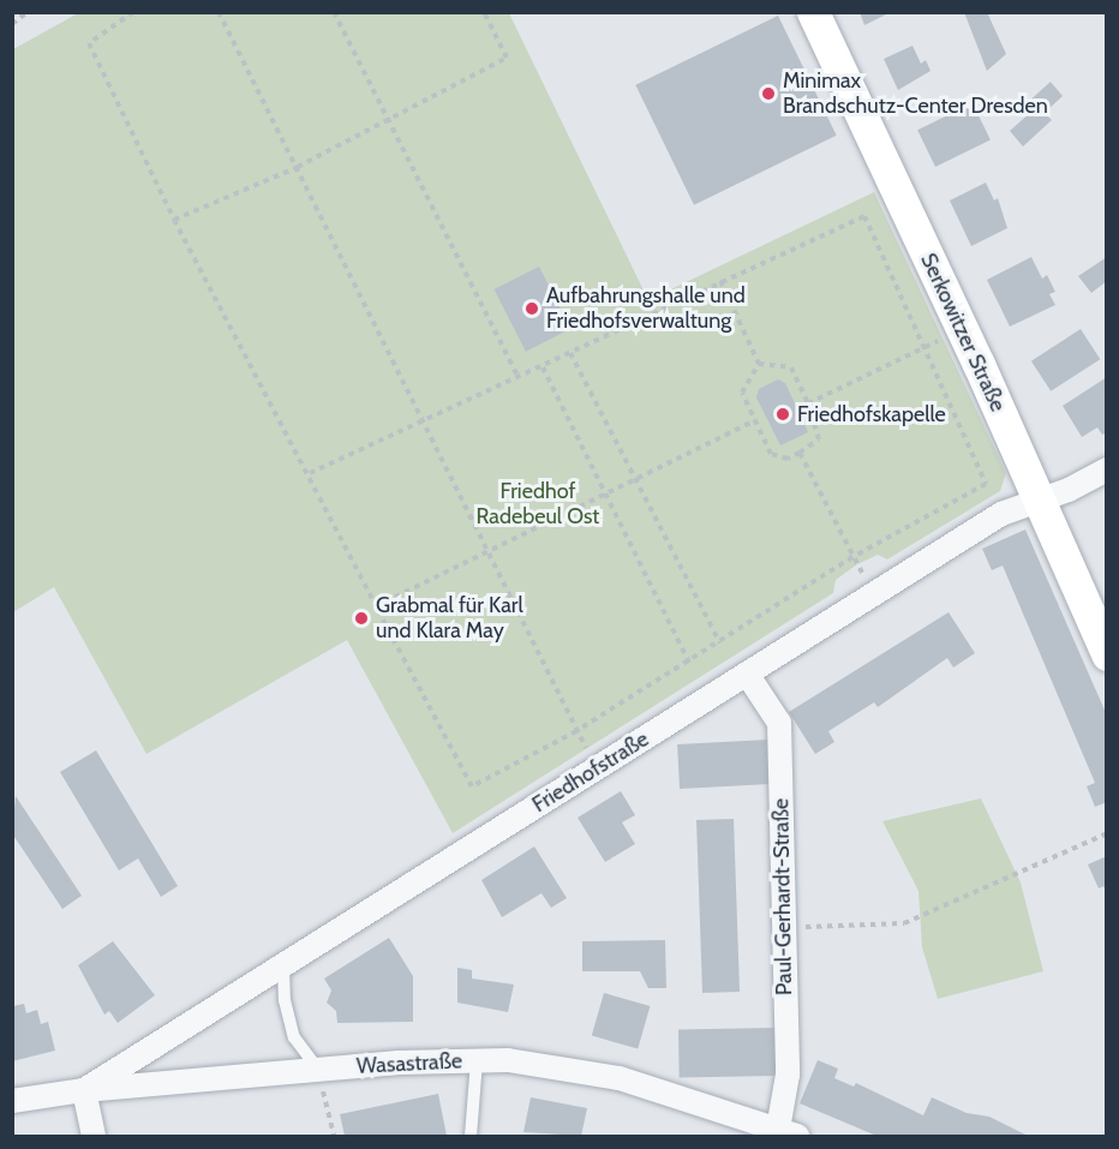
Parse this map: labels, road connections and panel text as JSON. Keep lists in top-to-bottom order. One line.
{"streets":{"street":["Serkowitzer Straße","Friedhofstraße","Paul-Gerhardt-Straße","Wasastraße"]},"crossings":[["Serkowitzer Straße","Friedhofstraße"],["Friedhofstraße","Paul-Gerhardt-Straße"],["Friedhofstraße","Wasastraße"],["Paul-Gerhardt-Straße","Wasastraße"]],"parks":["Friedhof Radebeul Ost"],"places":["Minimax Brandschutz-Center Dresden","Aufbahrungshalle und Friedhofsverwaltung","Friedhofskapelle","Grabmal für Karl und Klara May"]}
